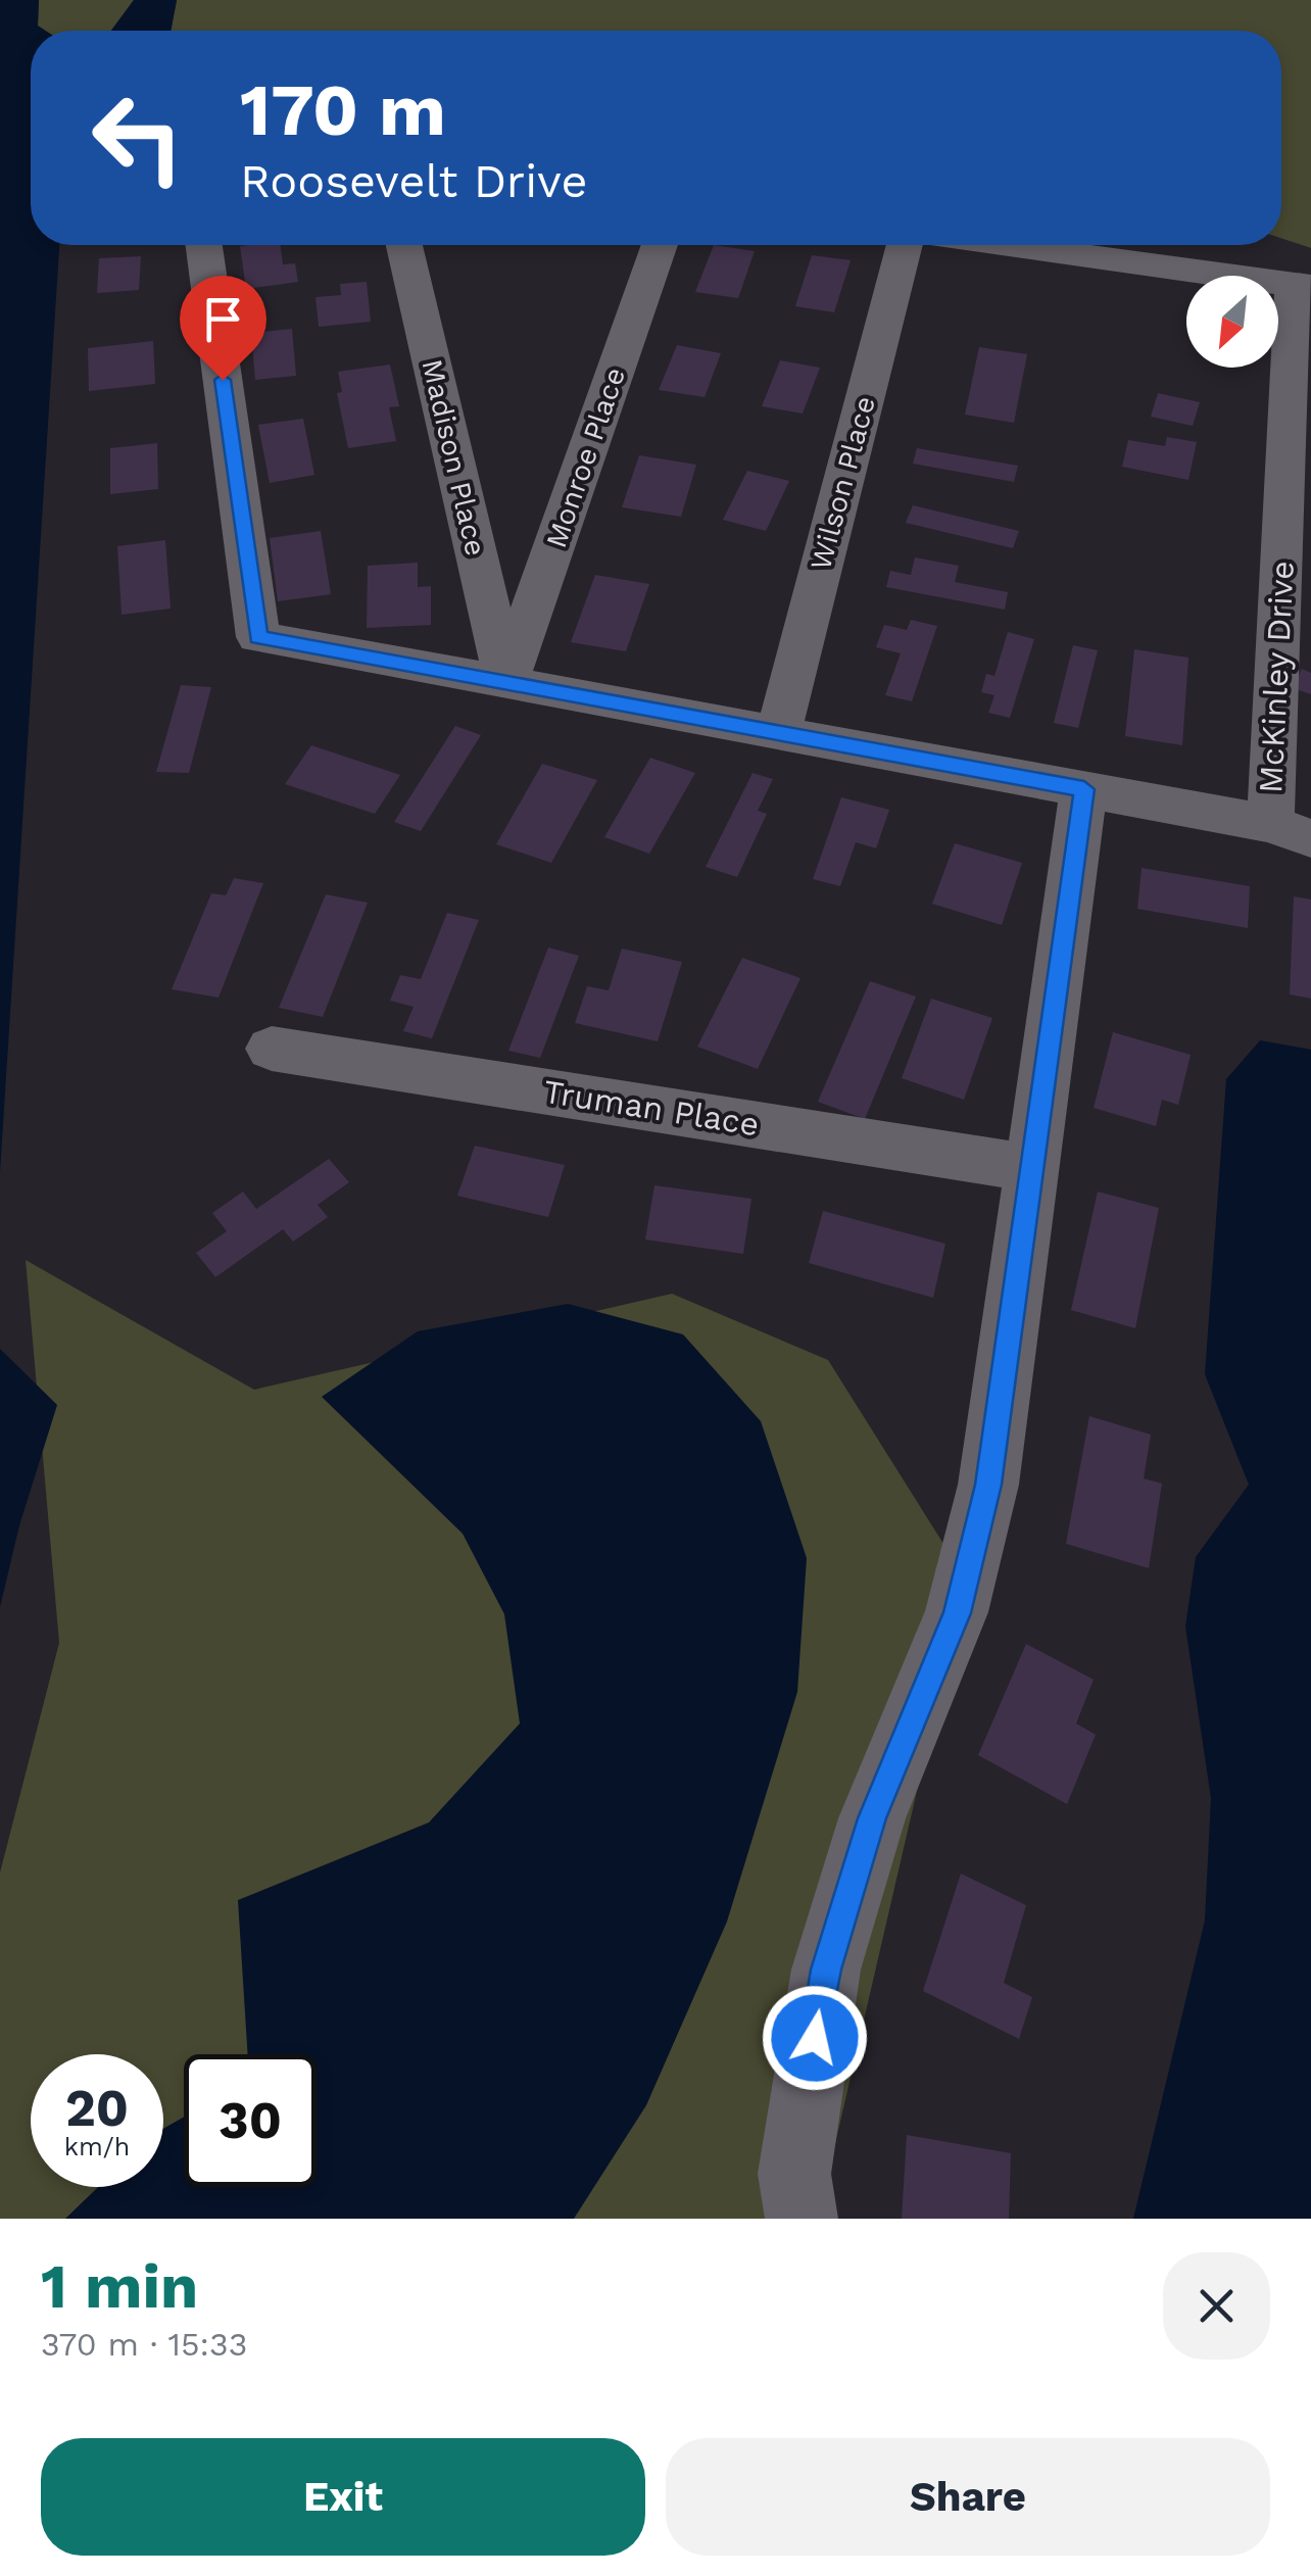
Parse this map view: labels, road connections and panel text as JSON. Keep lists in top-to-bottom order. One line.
{"streets":{"street":["Madison Place","Monroe Place","Wilson Place","McKinley Drive","Truman Place"]},"crossings":[["Madison Place","Monroe Place"]],"north":"bottom left","page":{"turn":["170 m","Roosevelt Drive"],"speed":"20 km/h","limit":"30","heading":["1 min","370 m · 15:33"],"buttons":["Exit","Share"]}}
